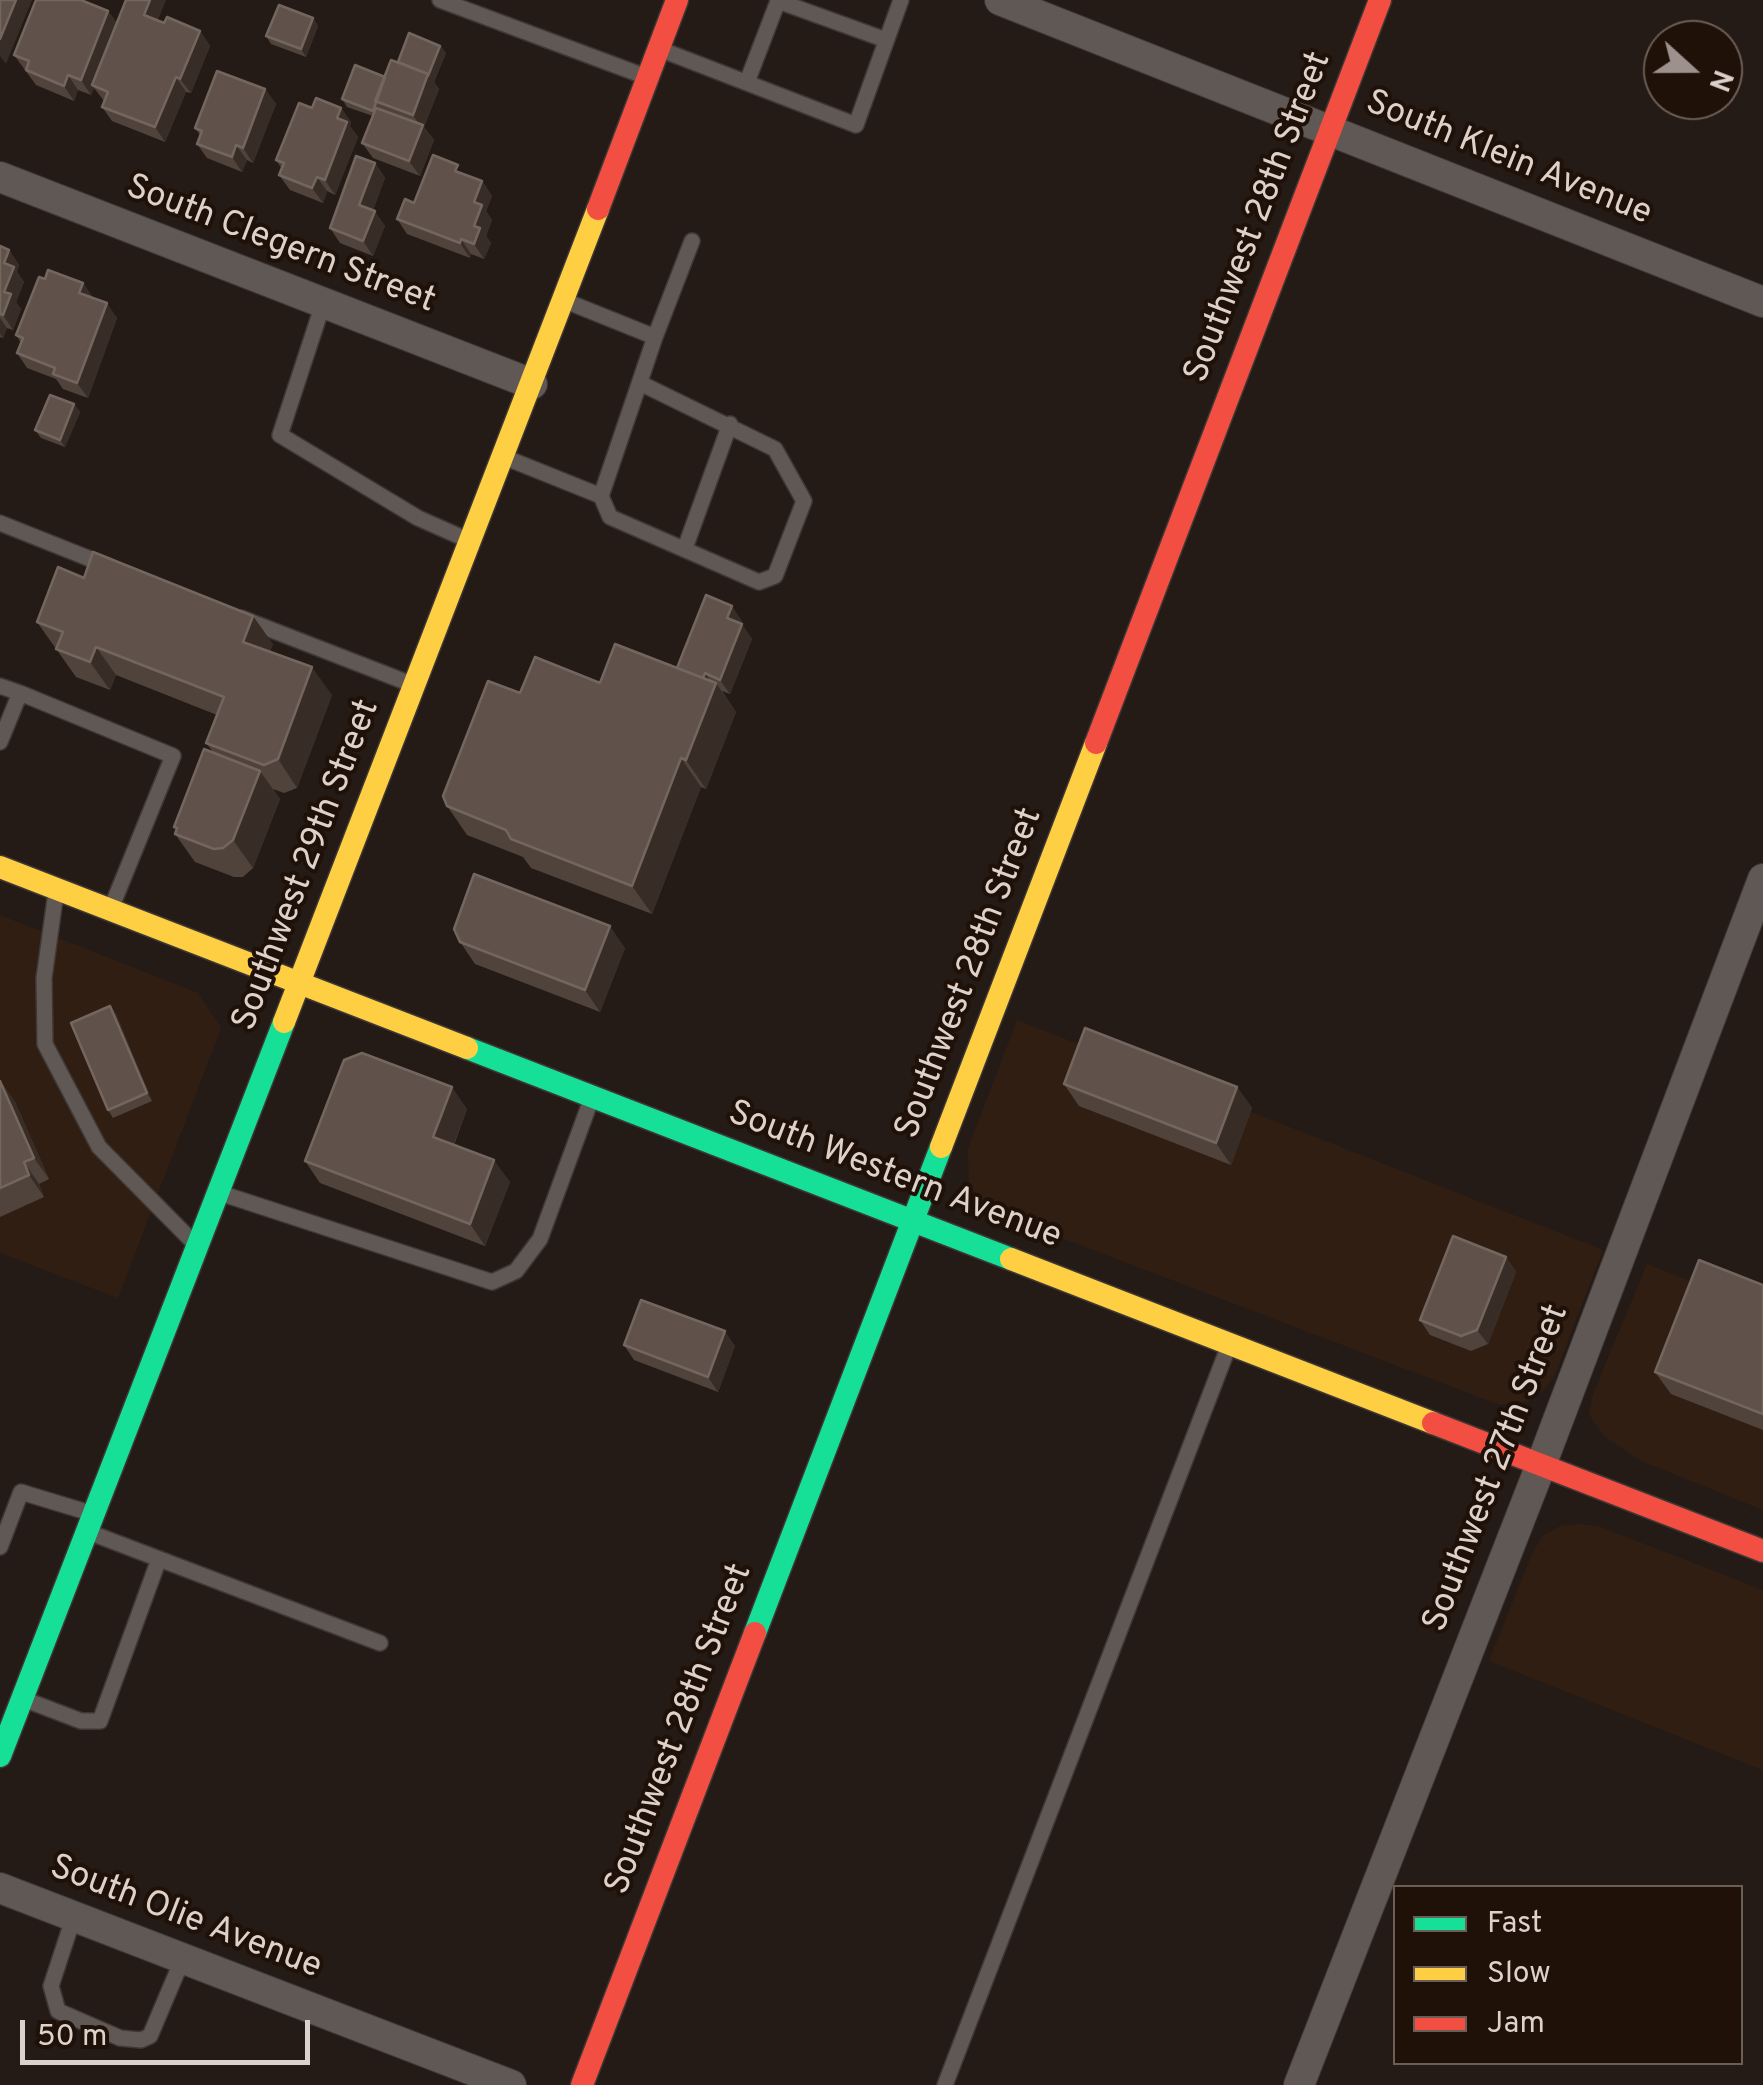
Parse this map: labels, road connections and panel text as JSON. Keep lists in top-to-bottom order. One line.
{"streets":{"main road":["Southwest 28th Street","Southwest 29th Street","South Western Avenue"],"street":["South Klein Avenue","South Clegern Street","Southwest 27th Street","South Olie Avenue"]},"crossings":[["South Klein Avenue","Southwest 28th Street"],["Southwest 28th Street","South Western Avenue"],["South Clegern Street","Southwest 29th Street"],["Southwest 29th Street","South Western Avenue"],["South Western Avenue","Southwest 27th Street"]],"legend":["Fast","Slow","Jam"],"scale_bar":"50 m","north":"right"}
